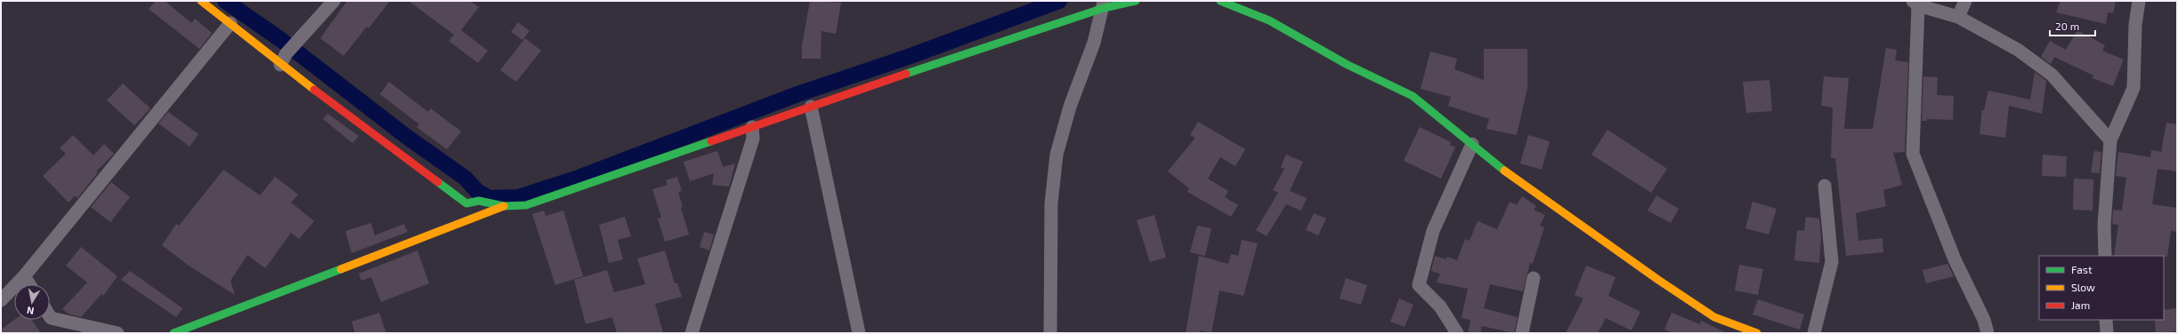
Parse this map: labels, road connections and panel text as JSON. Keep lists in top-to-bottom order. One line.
{"legend":["Fast","Slow","Jam"],"scale_bar":"20 m","north":"bottom"}
